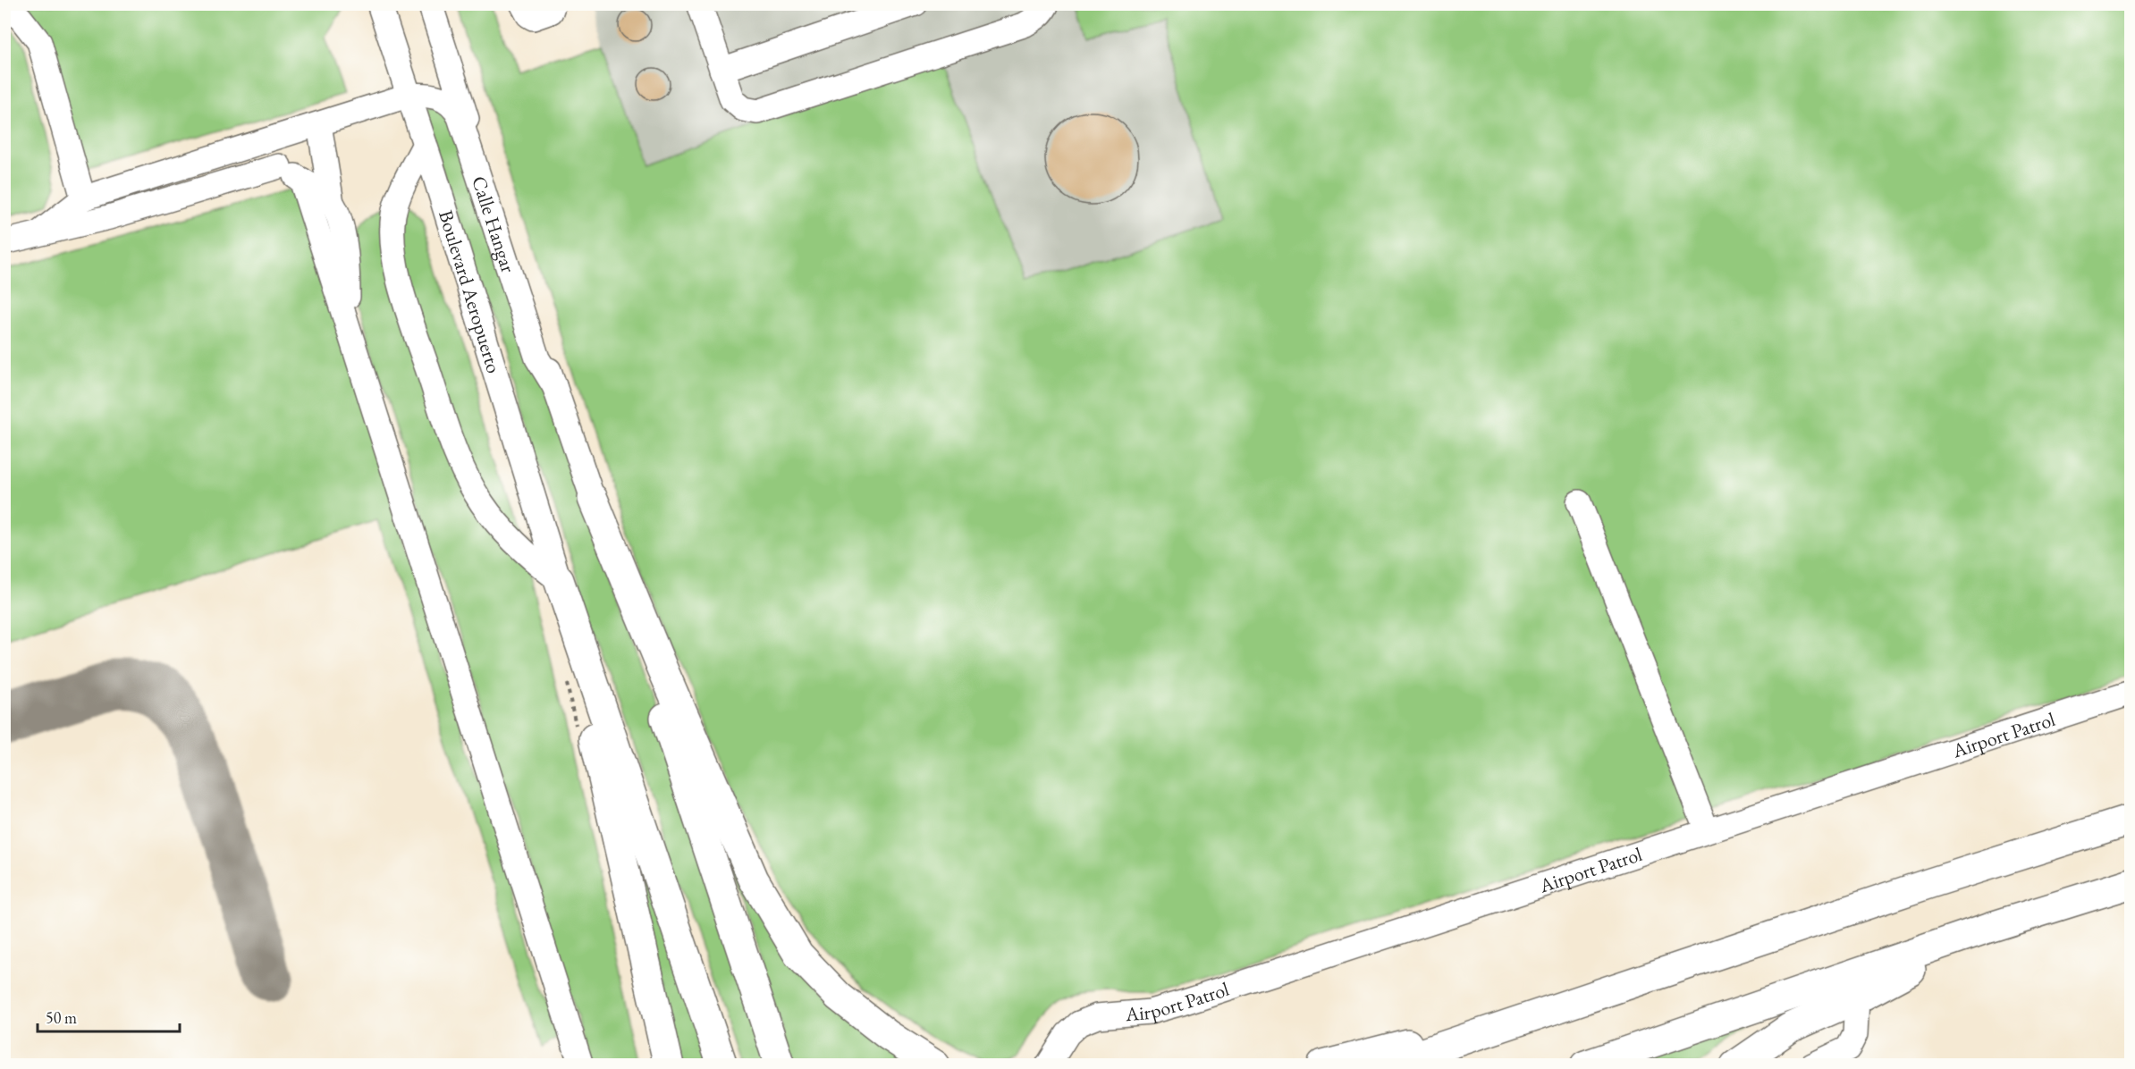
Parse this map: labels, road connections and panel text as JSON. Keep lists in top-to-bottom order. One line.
{"streets":{"street":["Calle Hangar","Boulevard Aeropuerto","Airport Patrol"]},"crossings":[["Calle Hangar","Boulevard Aeropuerto"]],"scale_bar":"50 m"}
